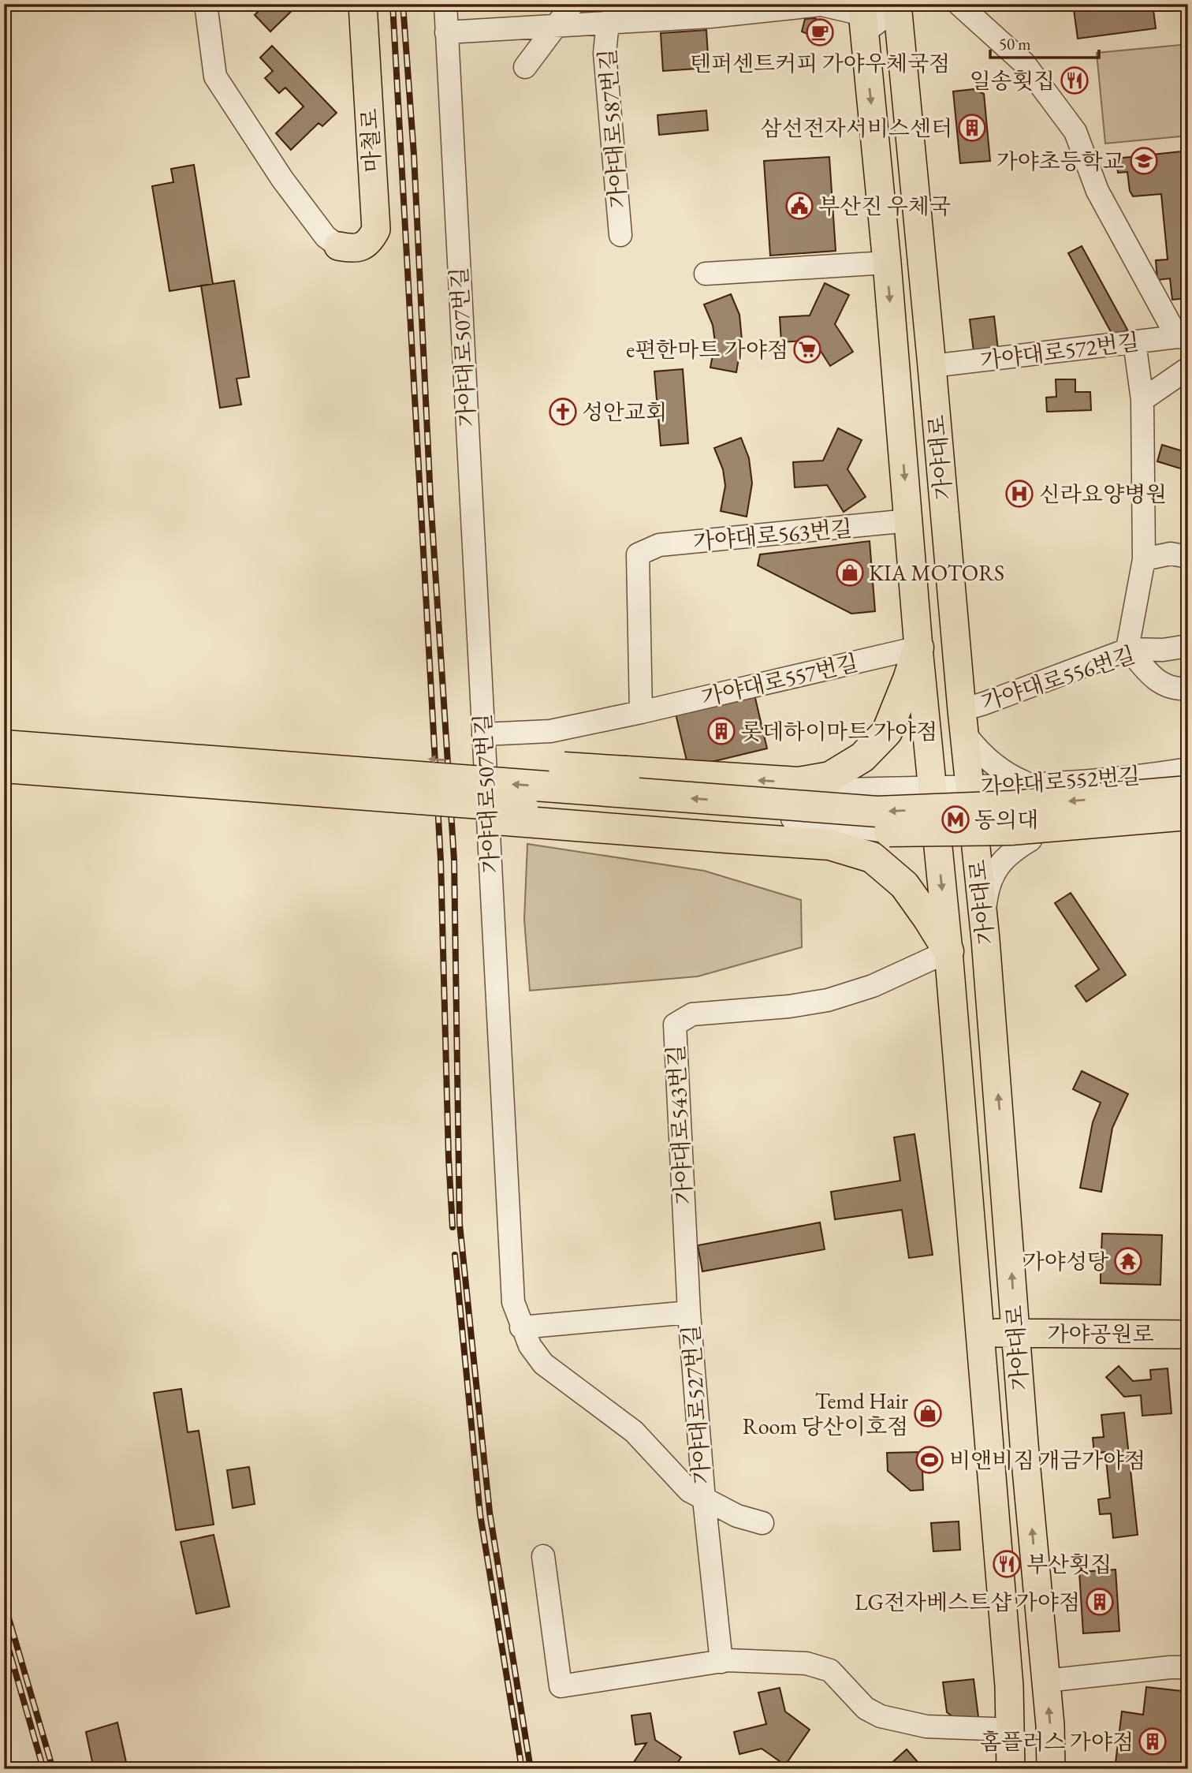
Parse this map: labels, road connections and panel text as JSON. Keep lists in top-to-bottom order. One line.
{"streets":{"main road":["마철로","가야대로","가야공원로"],"street":["가야대로587번길","가야대로507번길","가야대로572번길","가야대로563번길","가야대로556번길","가야대로557번길","가야대로552번길","가야대로543번길","가야대로527번길"]},"crossings":[["가야대로587번길","가야대로507번길"],["가야대로587번길","가야대로"],["가야대로507번길","가야대로557번길"],["가야대로507번길","가야대로527번길"],["가야대로572번길","가야대로"],["가야대로","가야대로563번길"],["가야대로","가야대로556번길"],["가야대로","가야대로557번길"],["가야대로","가야대로552번길"],["가야대로","가야대로543번길"],["가야대로","가야공원로"],["가야대로563번길","가야대로557번길"],["가야대로543번길","가야대로527번길"]],"places":{"cafe":["텐퍼센트커피 가야우체국점"],"restaurant":["일송횟집","부산횟집"],"building":["삼선전자서비스센터","롯데하이마트 가야점","LG전자베스트샵 가야점","홈플러스 가야점"],"school or university":["가야초등학교"],"public building":["부산진 우체국"],"supermarket":["e편한마트 가야점"],"church":["성안교회"],"hospital":["신라요양병원"],"shop":["KIA MOTORS","Temd Hair Room 당산이호점"],"metro station":["동의대"],"temple":["가야성당"],"sports":["비앤비짐 개금가야점"]},"scale_bar":"50 m"}
